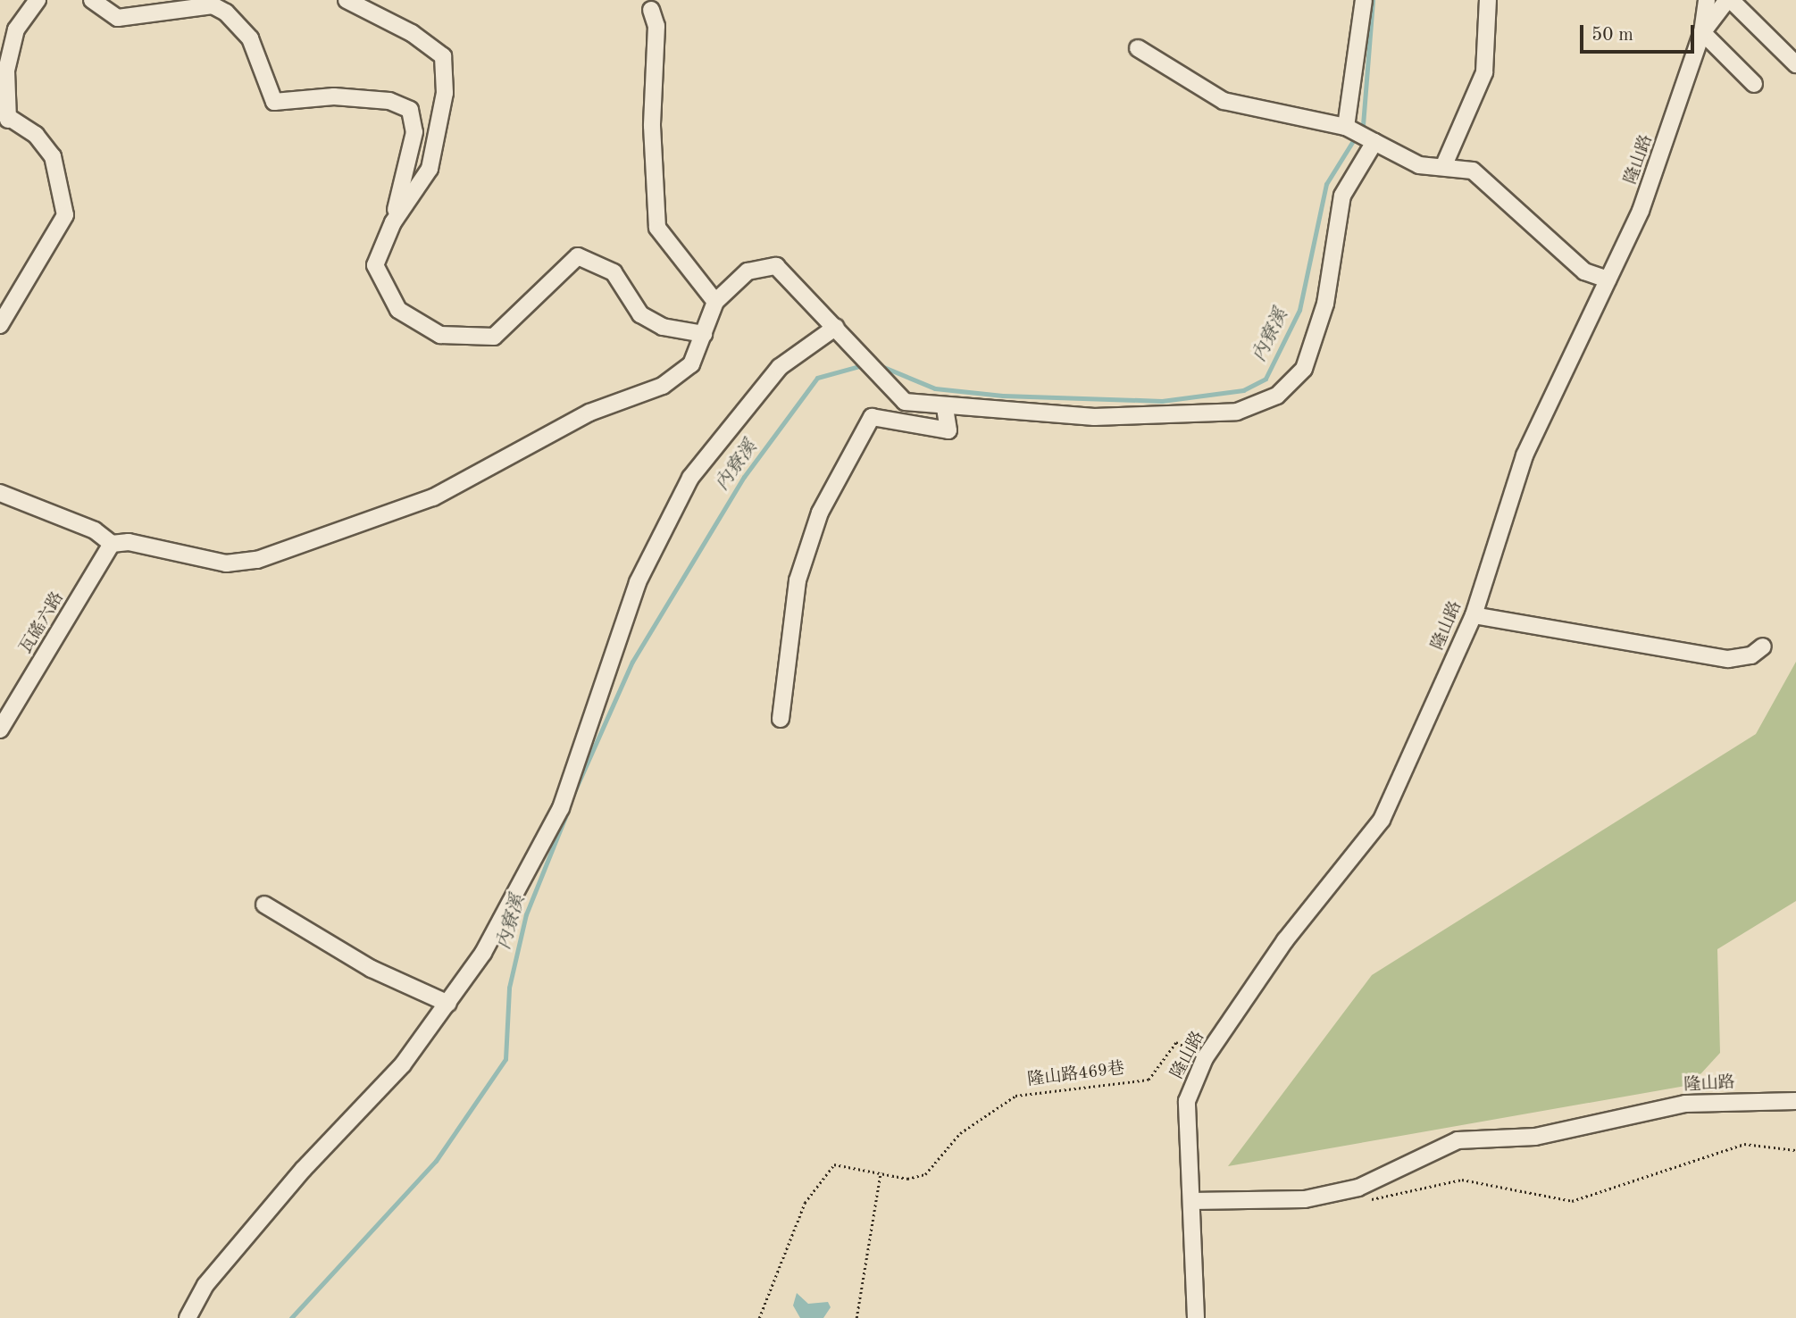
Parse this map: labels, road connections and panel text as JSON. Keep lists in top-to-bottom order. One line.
{"streets":{"street":["隆山路","瓦磘六路"],"path":["隆山路469巷"]},"crossings":[["隆山路","隆山路469巷"]],"water":["內寮溪"],"scale_bar":"50 m"}
